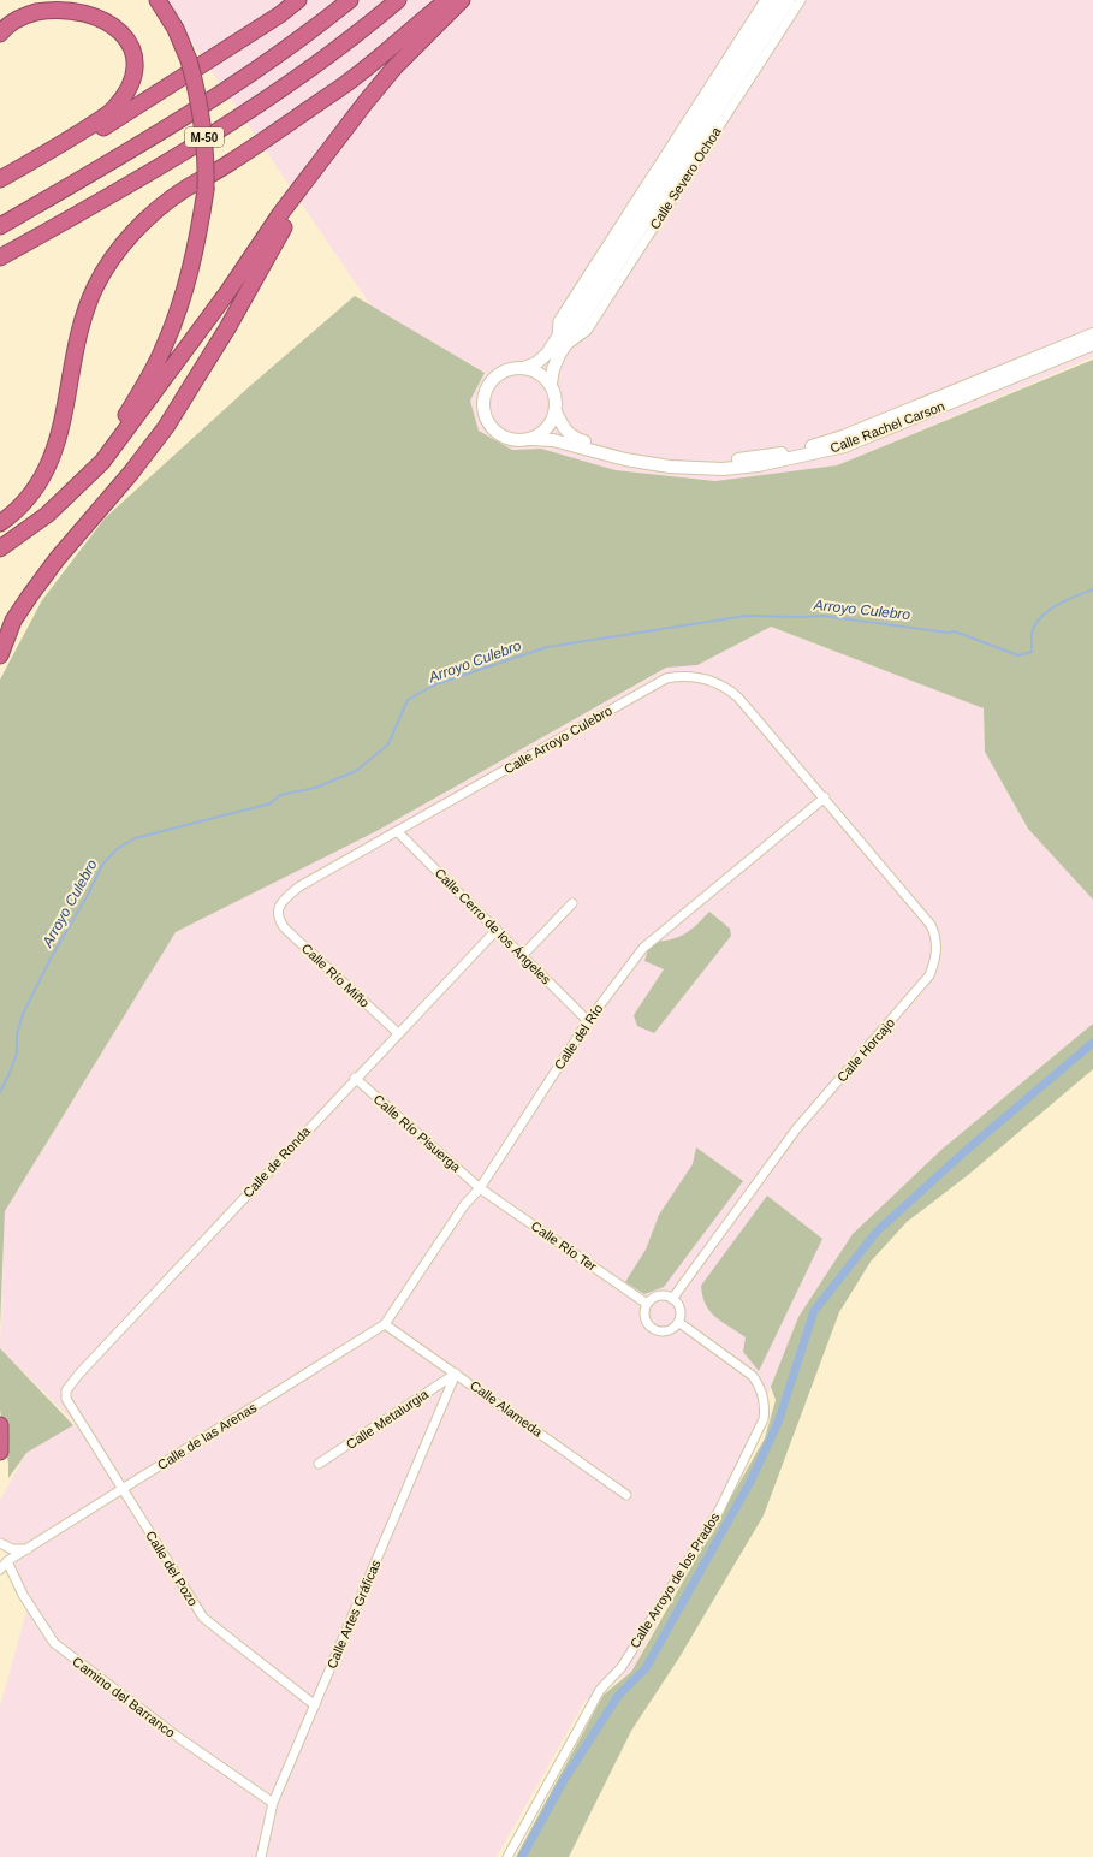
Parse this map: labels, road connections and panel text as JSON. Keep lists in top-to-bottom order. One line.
{"streets":{"highway":["M-50"],"street":["Calle Severo Ochoa","Calle Rachel Carson","Calle Arroyo Culebro","Calle Cerro de los Ángeles","Calle Río Miño","Calle del Río","Calle Horcajo","Calle Río Pisuerga","Calle de Ronda","Calle Río Ter","Calle Alameda","Calle Metalurgia","Calle de las Arenas","Calle del Pozo","Calle Arroyo de los Prados","Calle Artes Gráficas","Camino del Barranco"]},"crossings":[["Calle Severo Ochoa","Calle Rachel Carson"],["Calle Arroyo Culebro","Calle Cerro de los Ángeles"],["Calle Arroyo Culebro","Calle Río Miño"],["Calle Arroyo Culebro","Calle del Río"],["Calle Arroyo Culebro","Calle Horcajo"],["Calle Cerro de los Ángeles","Calle del Río"],["Calle Cerro de los Ángeles","Calle de Ronda"],["Calle Río Miño","Calle de Ronda"],["Calle del Río","Calle Horcajo"],["Calle del Río","Calle Río Pisuerga"],["Calle del Río","Calle Río Ter"],["Calle del Río","Calle Alameda"],["Calle del Río","Calle de las Arenas"],["Calle Horcajo","Calle Río Ter"],["Calle Horcajo","Calle Arroyo de los Prados"],["Calle Río Pisuerga","Calle de Ronda"],["Calle Río Pisuerga","Calle Río Ter"],["Calle de Ronda","Calle del Pozo"],["Calle Río Ter","Calle Arroyo de los Prados"],["Calle Alameda","Calle Metalurgia"],["Calle Alameda","Calle de las Arenas"],["Calle Alameda","Calle Artes Gráficas"],["Calle Metalurgia","Calle Artes Gráficas"],["Calle de las Arenas","Calle del Pozo"],["Calle de las Arenas","Camino del Barranco"],["Calle del Pozo","Calle Artes Gráficas"],["Calle Artes Gráficas","Camino del Barranco"]],"water":["Arroyo Culebro"]}
